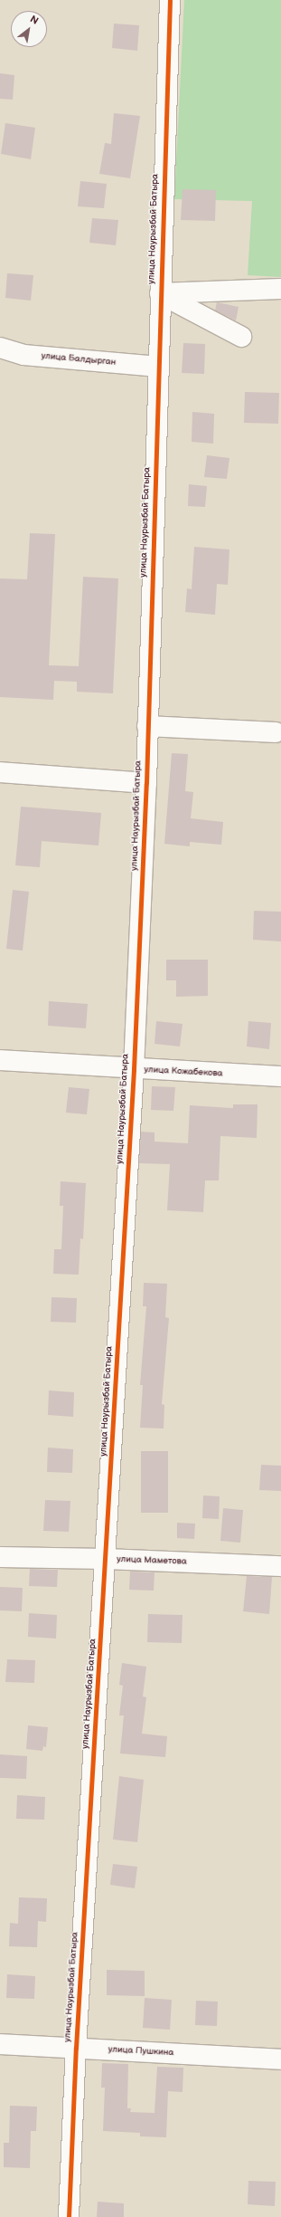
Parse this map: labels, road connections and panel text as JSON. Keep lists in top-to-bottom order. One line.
{"streets":{"street":["улица Наурызбай Батыра","улица Балдырган","улица Кожабекова","улица Маметова","улица Пушкина"]},"crossings":[["улица Наурызбай Батыра","улица Балдырган"],["улица Наурызбай Батыра","улица Кожабекова"],["улица Наурызбай Батыра","улица Маметова"],["улица Наурызбай Батыра","улица Пушкина"]],"north":"top right"}
